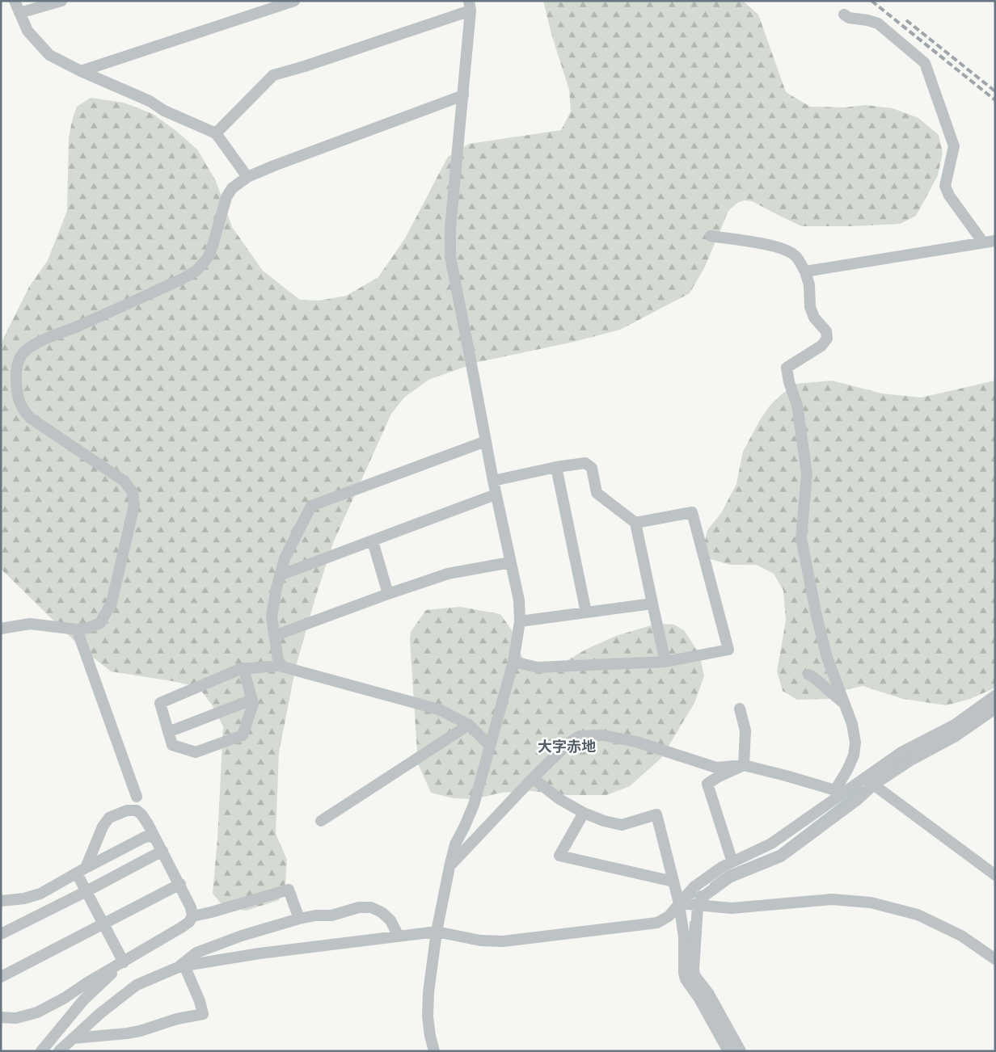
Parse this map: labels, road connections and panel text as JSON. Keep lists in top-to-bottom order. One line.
{"districts":["大字赤地"]}
